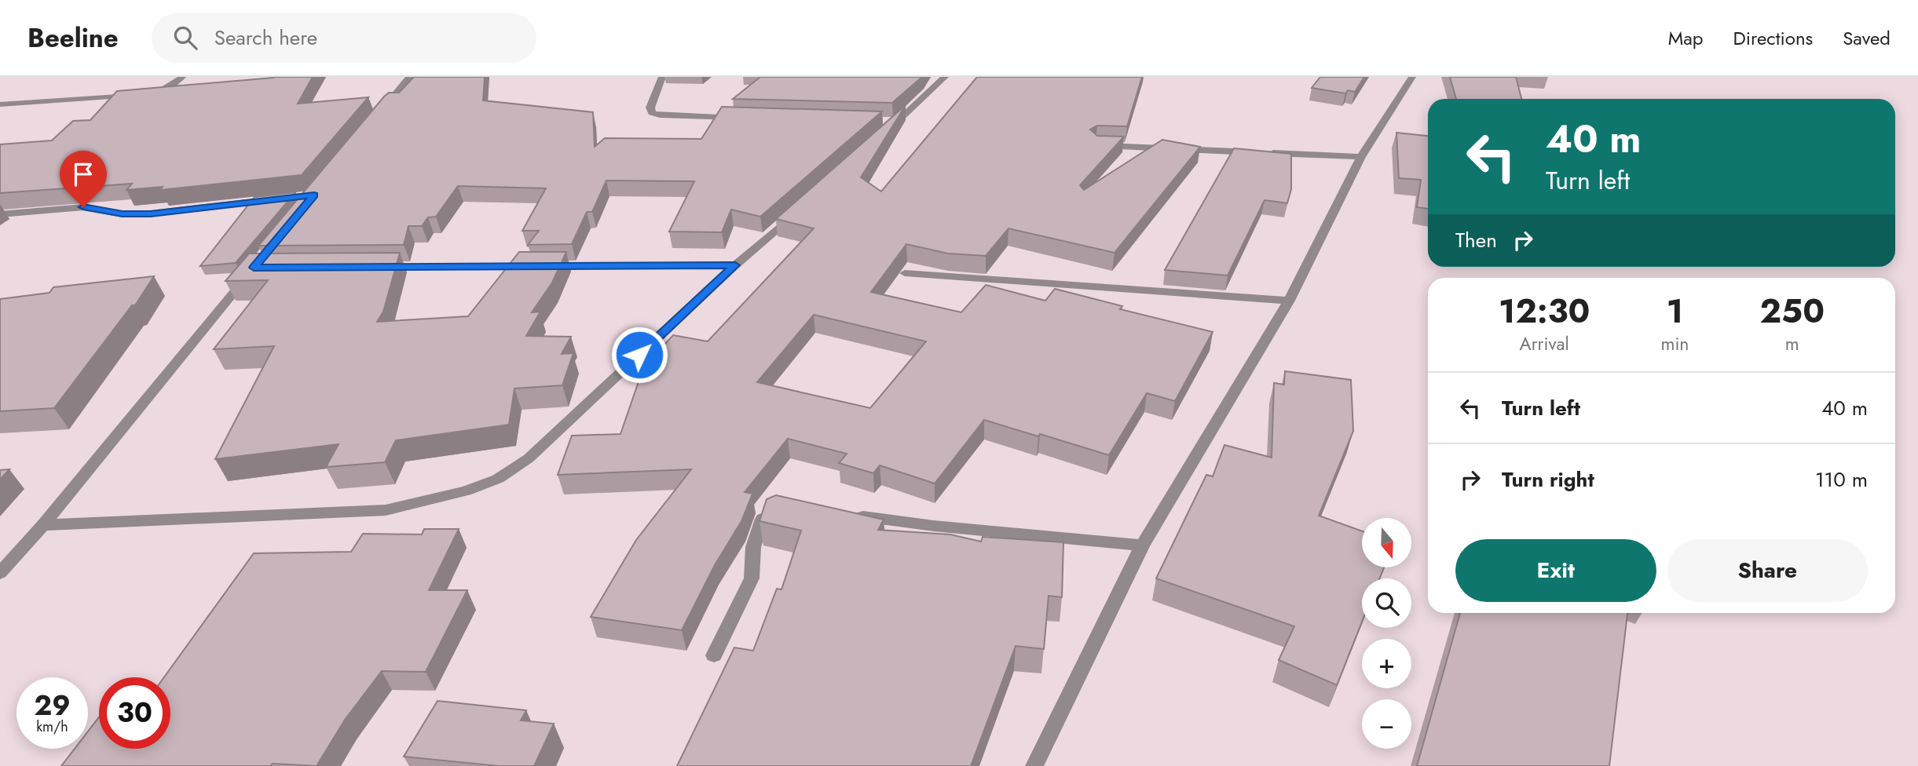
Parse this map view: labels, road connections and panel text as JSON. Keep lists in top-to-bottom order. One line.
{"north":"bottom","page":{"header":"Beeline","search":"Search here","nav":["Map","Directions","Saved"],"turn":["40 m","Turn left"],"then":"Then","eta":["12:30","Arrival","1","min","250","m"],"list":[{"name":"Turn left","value":"40 m"},{"name":"Turn right","value":"110 m"}],"map_buttons":["+","−"],"buttons":["Exit","Share"],"speed":"29 km/h","limit":"30"}}
